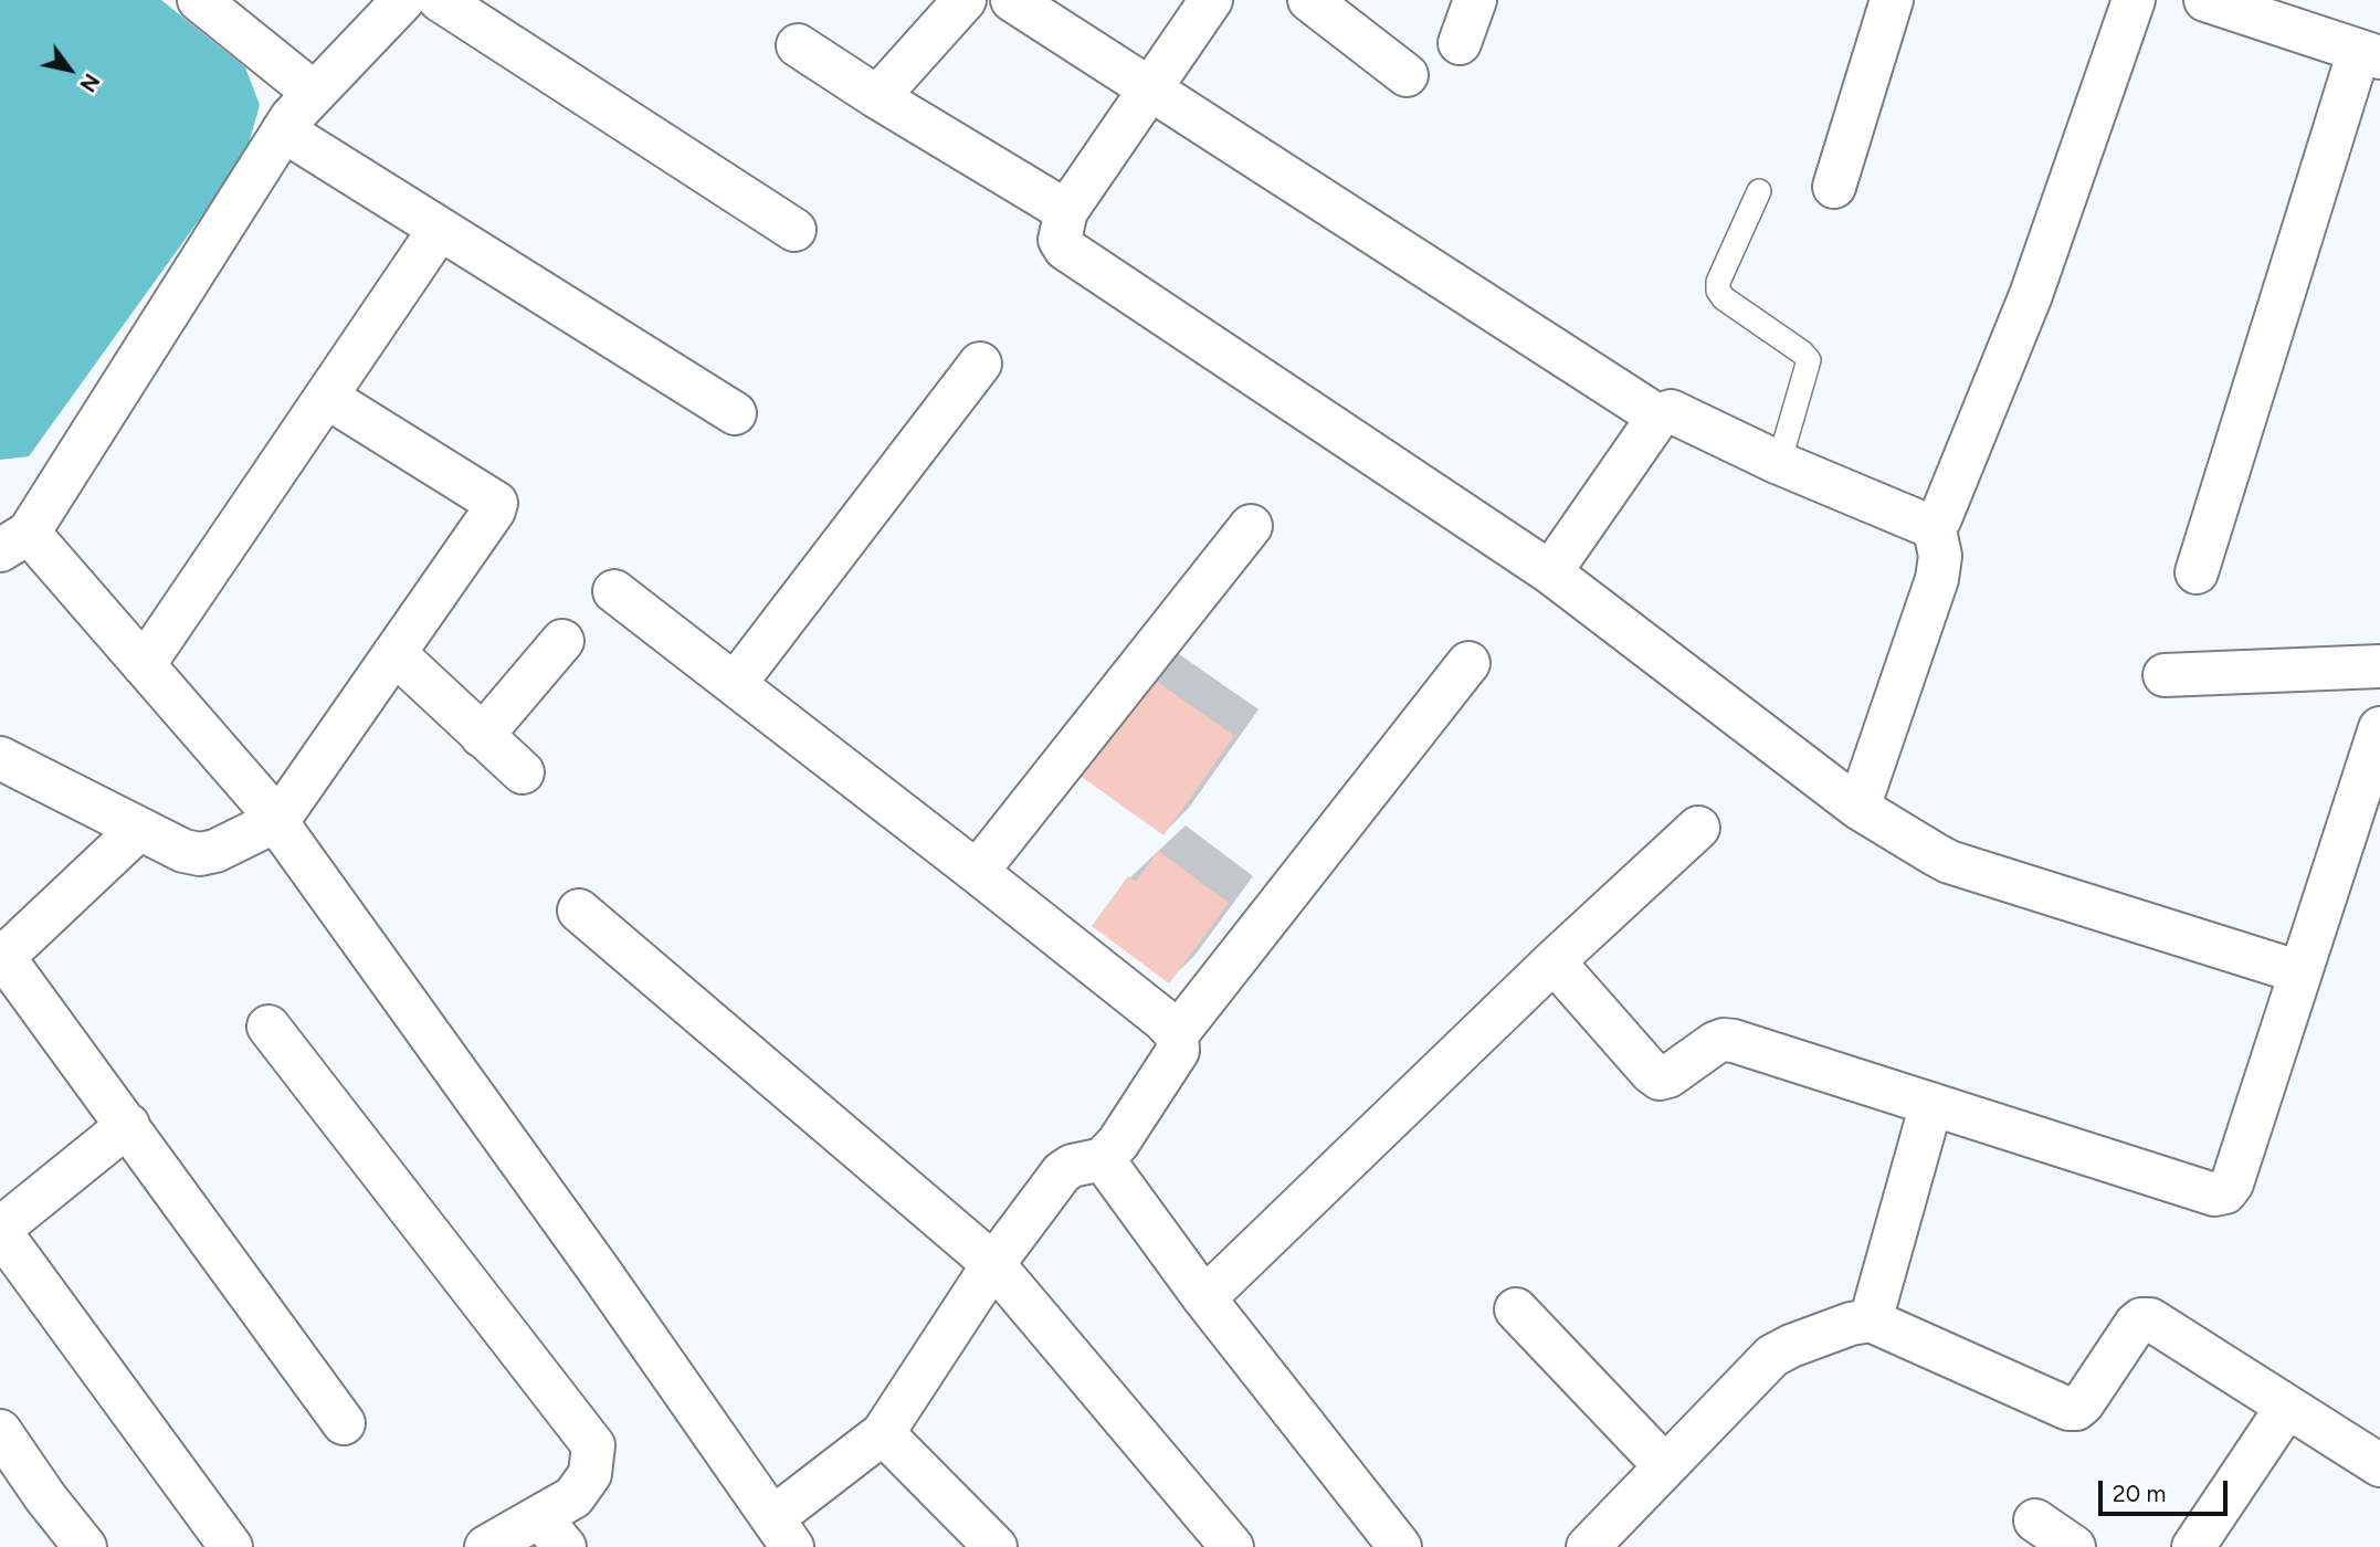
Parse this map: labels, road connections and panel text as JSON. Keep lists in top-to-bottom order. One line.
{"scale_bar":"20 m","north":"bottom right"}
